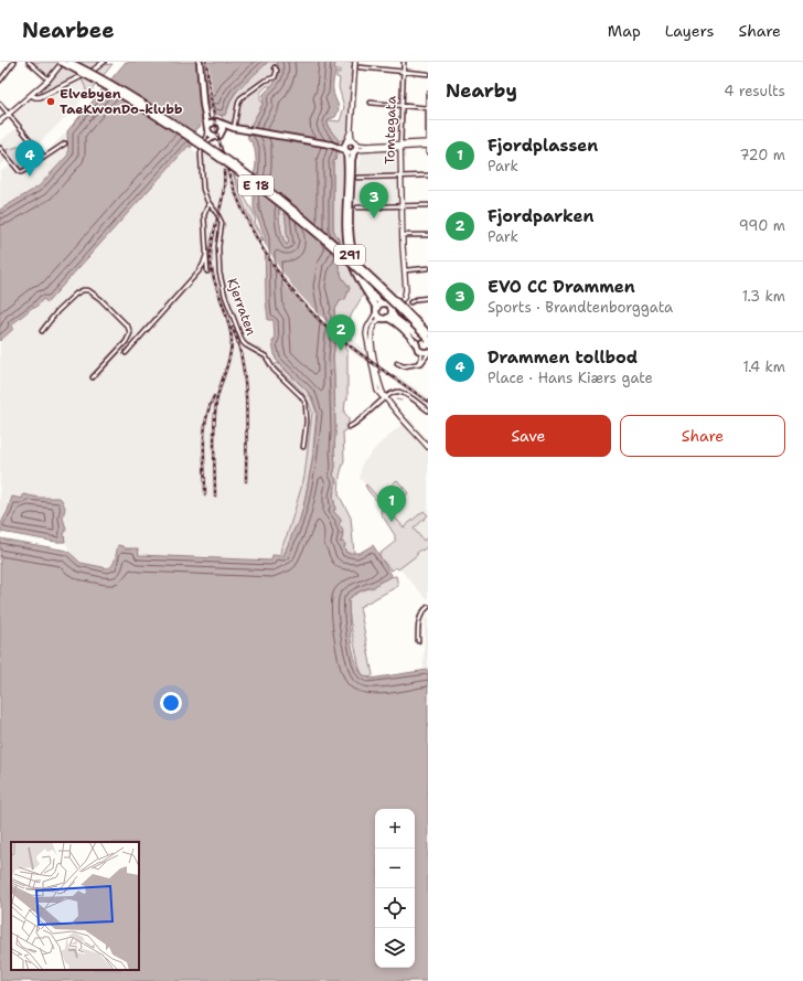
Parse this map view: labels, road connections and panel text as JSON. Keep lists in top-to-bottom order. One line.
{"streets":{"highway":["E 18","291"],"street":["Tomtegata","Kjerraten"]},"places":["Elvebyen TaeKwonDo-klubb"],"page":{"header":"Nearbee","nav":["Map","Layers","Share"],"heading":["Nearby","4 results"],"list":[{"mark":"1","name":"Fjordplassen","note":"Park","value":"720 m"},{"mark":"2","name":"Fjordparken","note":"Park","value":"990 m"},{"mark":"3","name":"EVO CC Drammen","note":"Sports · Brandtenborggata","value":"1.3 km"},{"mark":"4","name":"Drammen tollbod","note":"Place · Hans Kiærs gate","value":"1.4 km"}],"pins":["4","3","2","1"],"buttons":["Save","Share"],"map_buttons":["+","−"]}}
